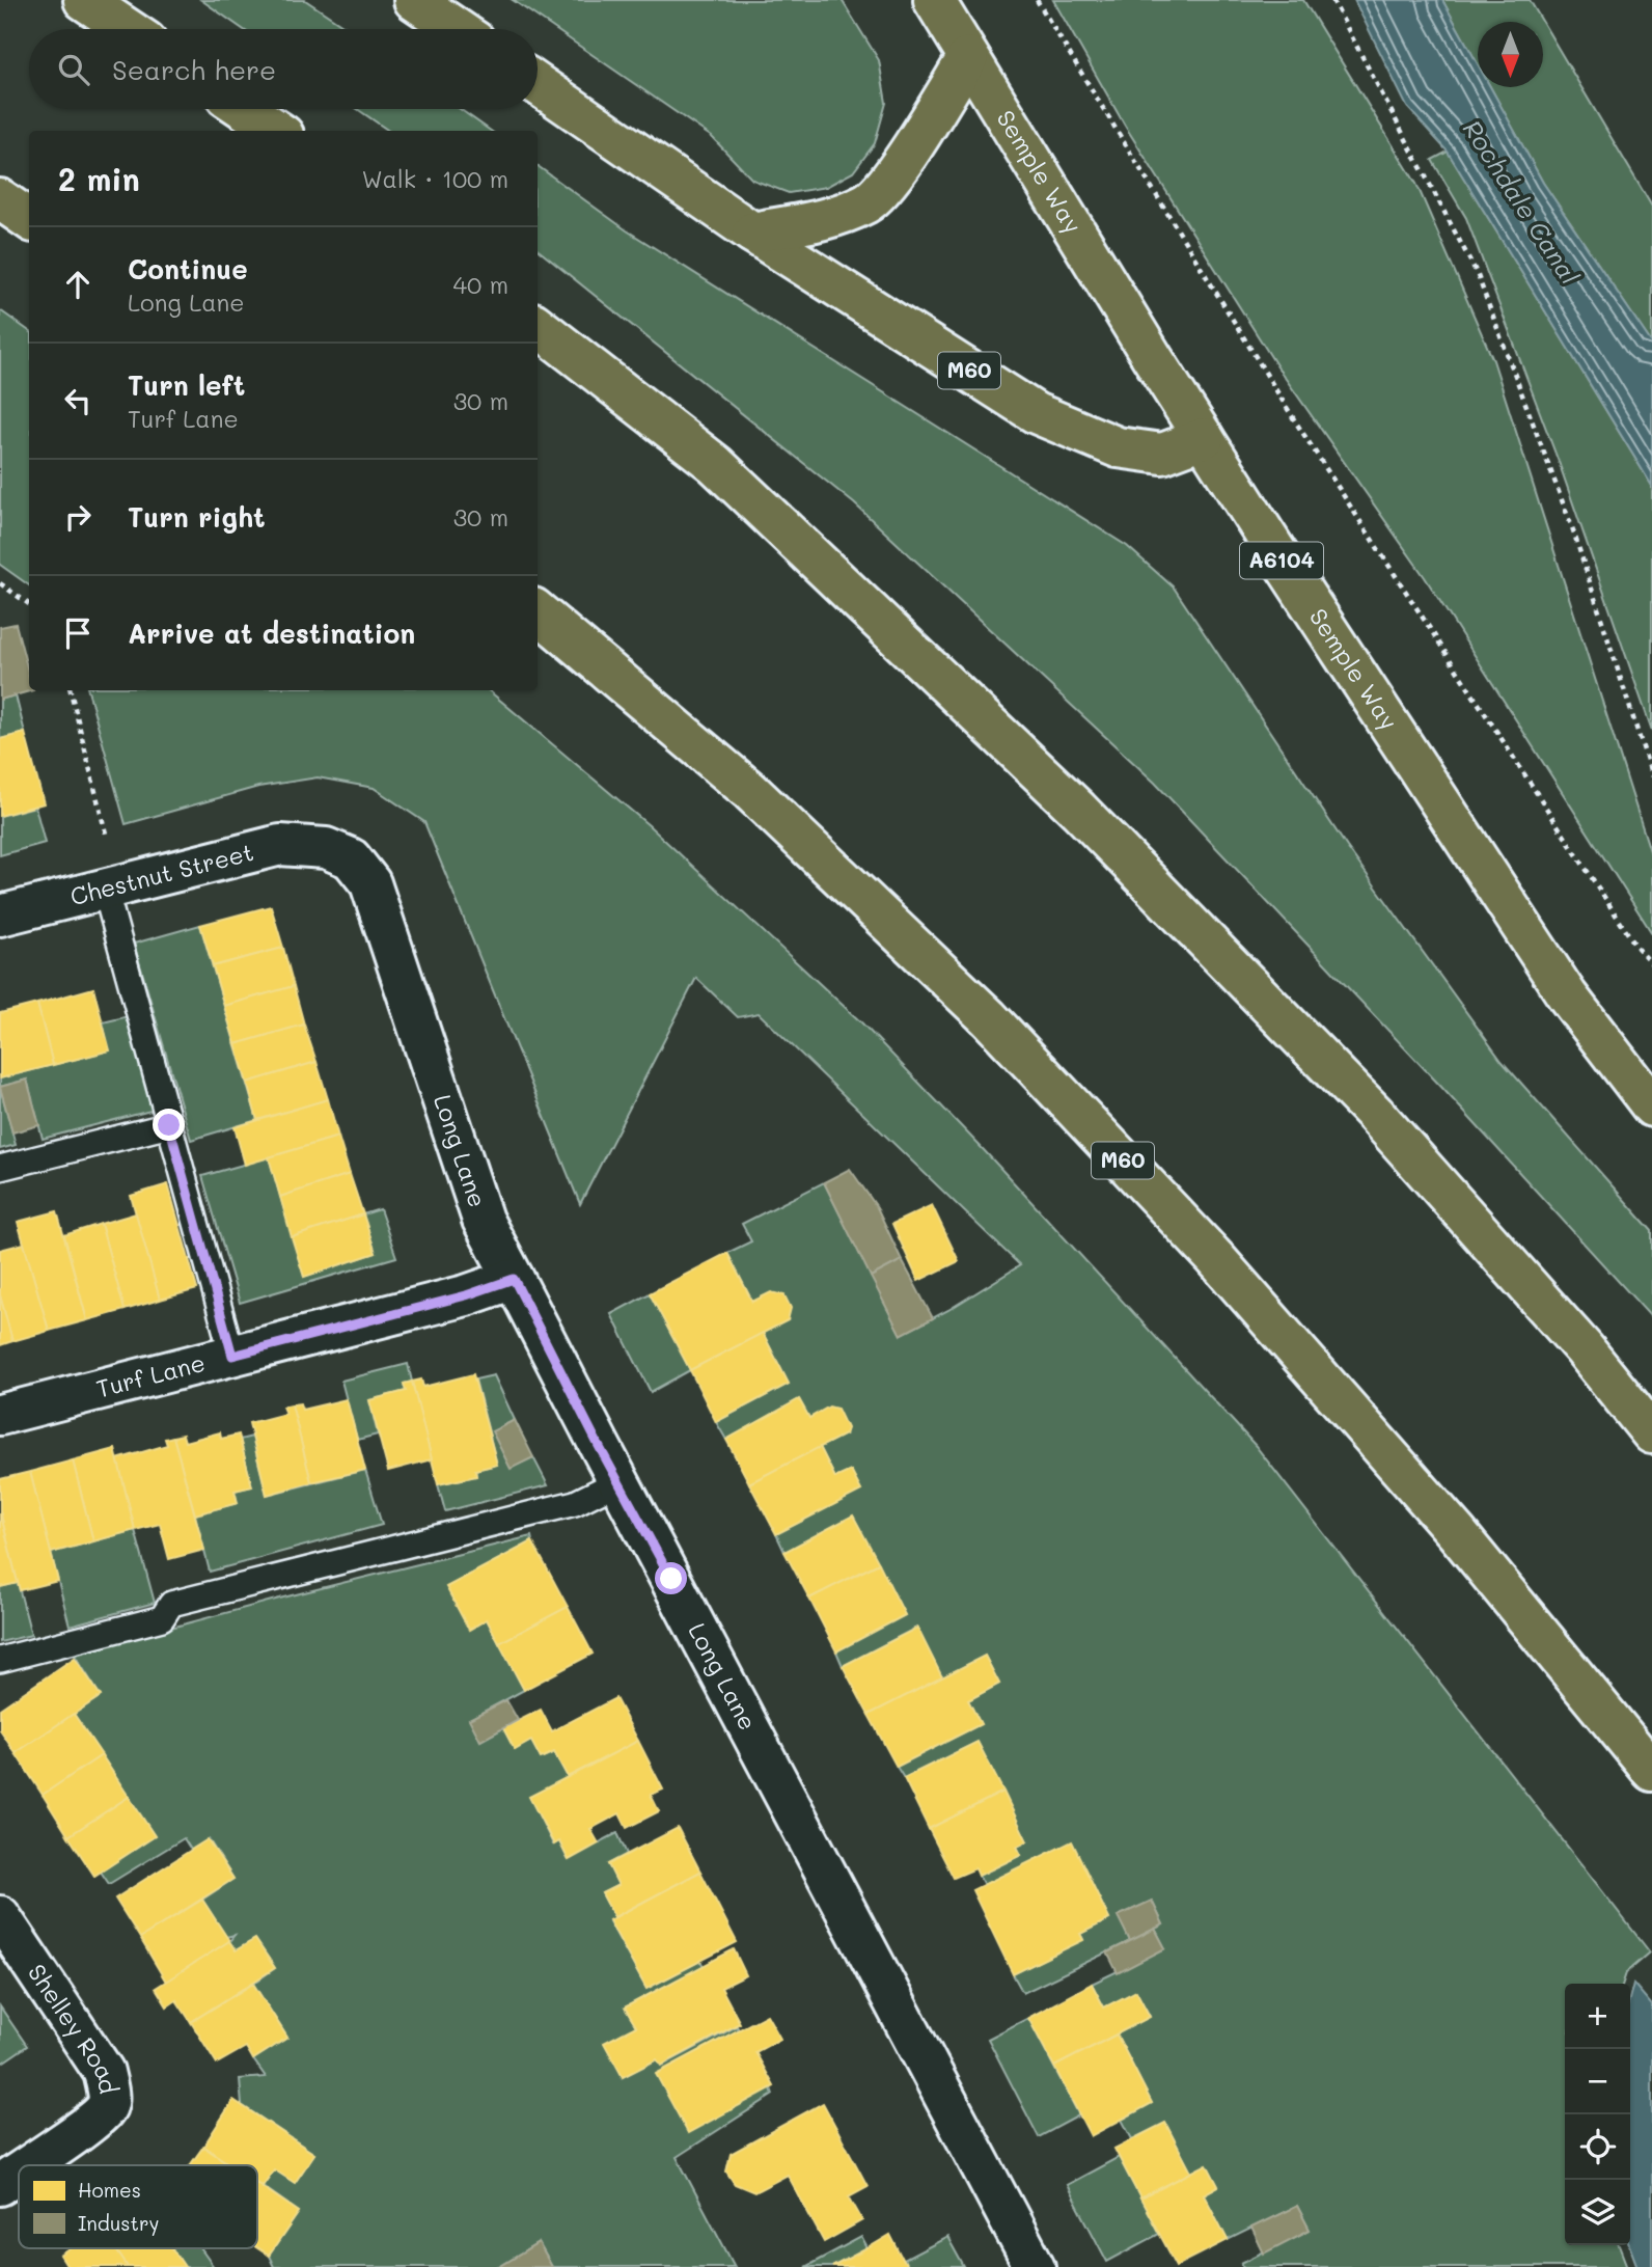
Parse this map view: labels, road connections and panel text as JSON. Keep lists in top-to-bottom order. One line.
{"streets":{"highway":["Semple Way","M60","A6104"],"street":["Chestnut Street","Long Lane","Turf Lane","Shelley Road"]},"crossings":[["Semple Way","M60"],["Chestnut Street","Long Lane"],["Long Lane","Turf Lane"]],"water":["Rochdale Canal"],"legend":["Homes","Industry"],"north":"bottom","page":{"search":"Search here","heading":["2 min","Walk · 100 m"],"list":[["Continue","Long Lane","40 m"],["Turn left","Turf Lane","30 m"],["Turn right","30 m"],"Arrive at destination"],"map_buttons":["+","−"]}}
